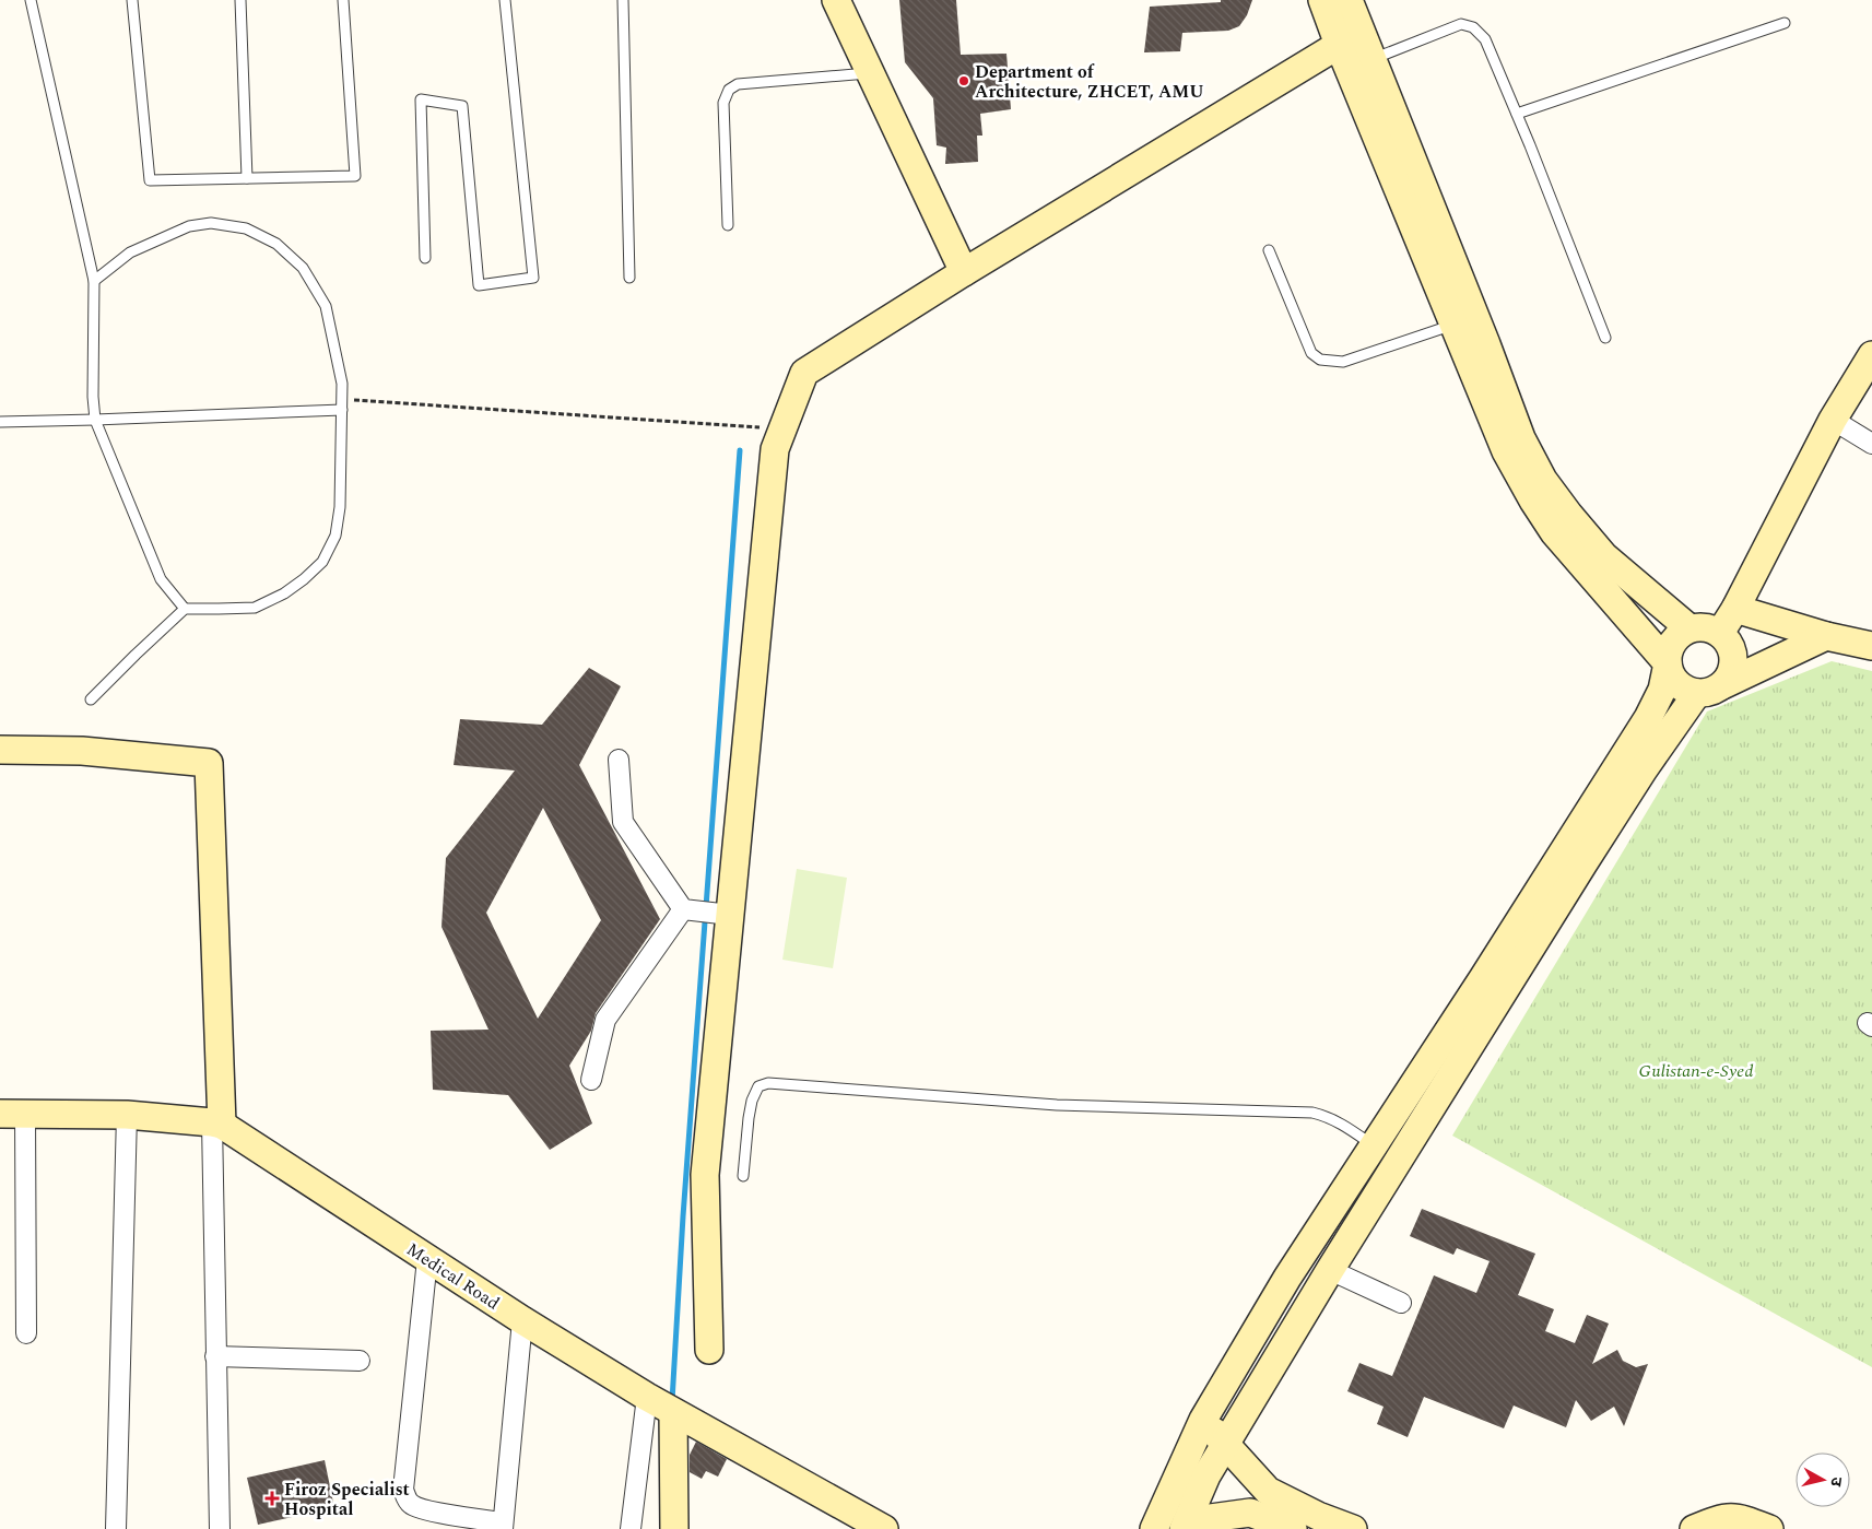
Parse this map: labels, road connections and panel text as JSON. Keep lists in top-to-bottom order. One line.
{"streets":{"street":["Medical Road"]},"parks":["Gulistan-e-Syed"],"places":{"other":["Department of Architecture, ZHCET, AMU"],"health":["Firoz Specialist Hospital"]},"north":"right"}
